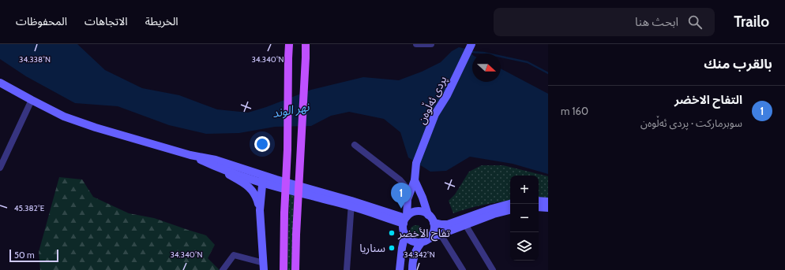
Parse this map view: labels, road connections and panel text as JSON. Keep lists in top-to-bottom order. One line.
{"streets":{"street":["پردی ئەڵوەن"]},"water":["نهر الوند"],"places":["تفاح الأخضر","سناريا"],"scale_bar":"50 m","north":"right","page":{"header":"Trailo","search":"ابحث هنا","nav":["الخريطة","الاتجاهات","المحفوظات"],"heading":"بالقرب منك","list":[{"mark":"1","name":"التفاح الاخضر","note":"سوبرماركت · پردی ئەڵوەن","value":"160 m"}],"map_buttons":["+","−"],"pins":"1","scale":"50 m"},"coordinates":["34.338°N","34.340°N","45.382°E","34.342°N"]}
